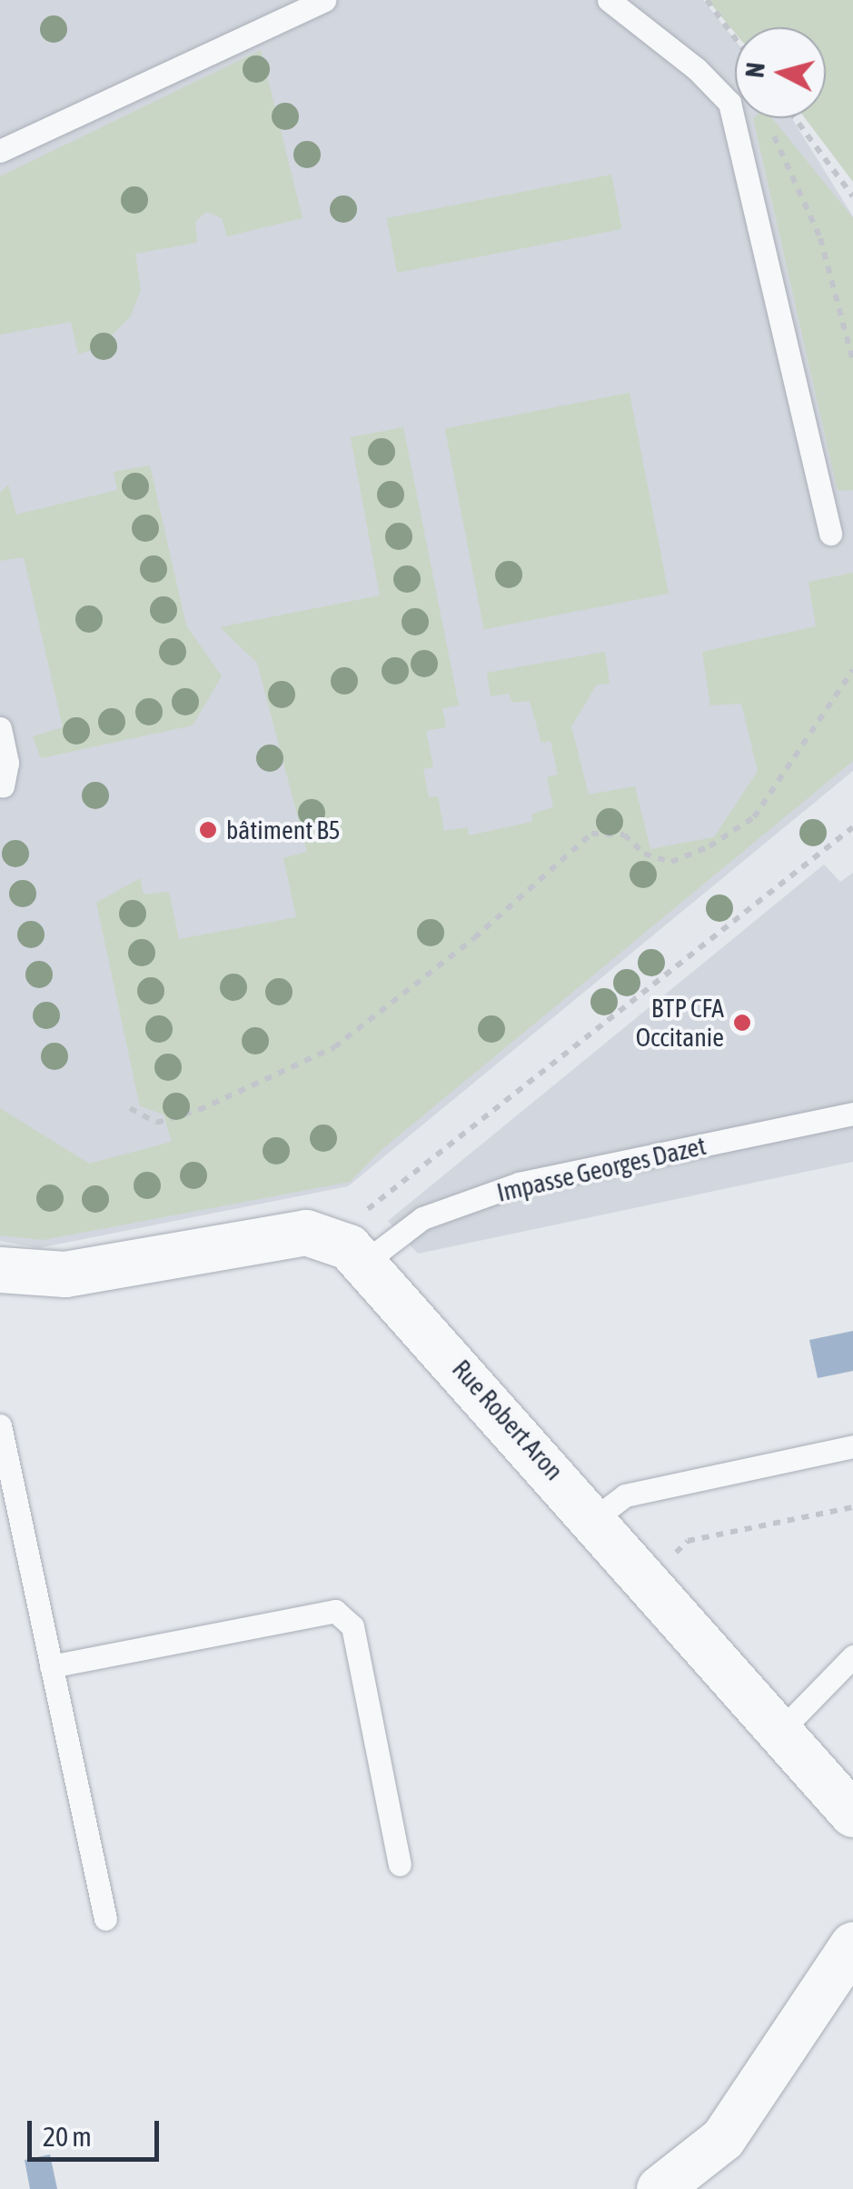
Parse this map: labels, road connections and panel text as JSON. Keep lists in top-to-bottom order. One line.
{"streets":{"street":["Rue Robert Aron"],"lane":["Impasse Georges Dazet"]},"crossings":[["Impasse Georges Dazet","Rue Robert Aron"]],"places":["bâtiment B5","BTP CFA Occitanie"],"scale_bar":"20 m","north":"left"}
